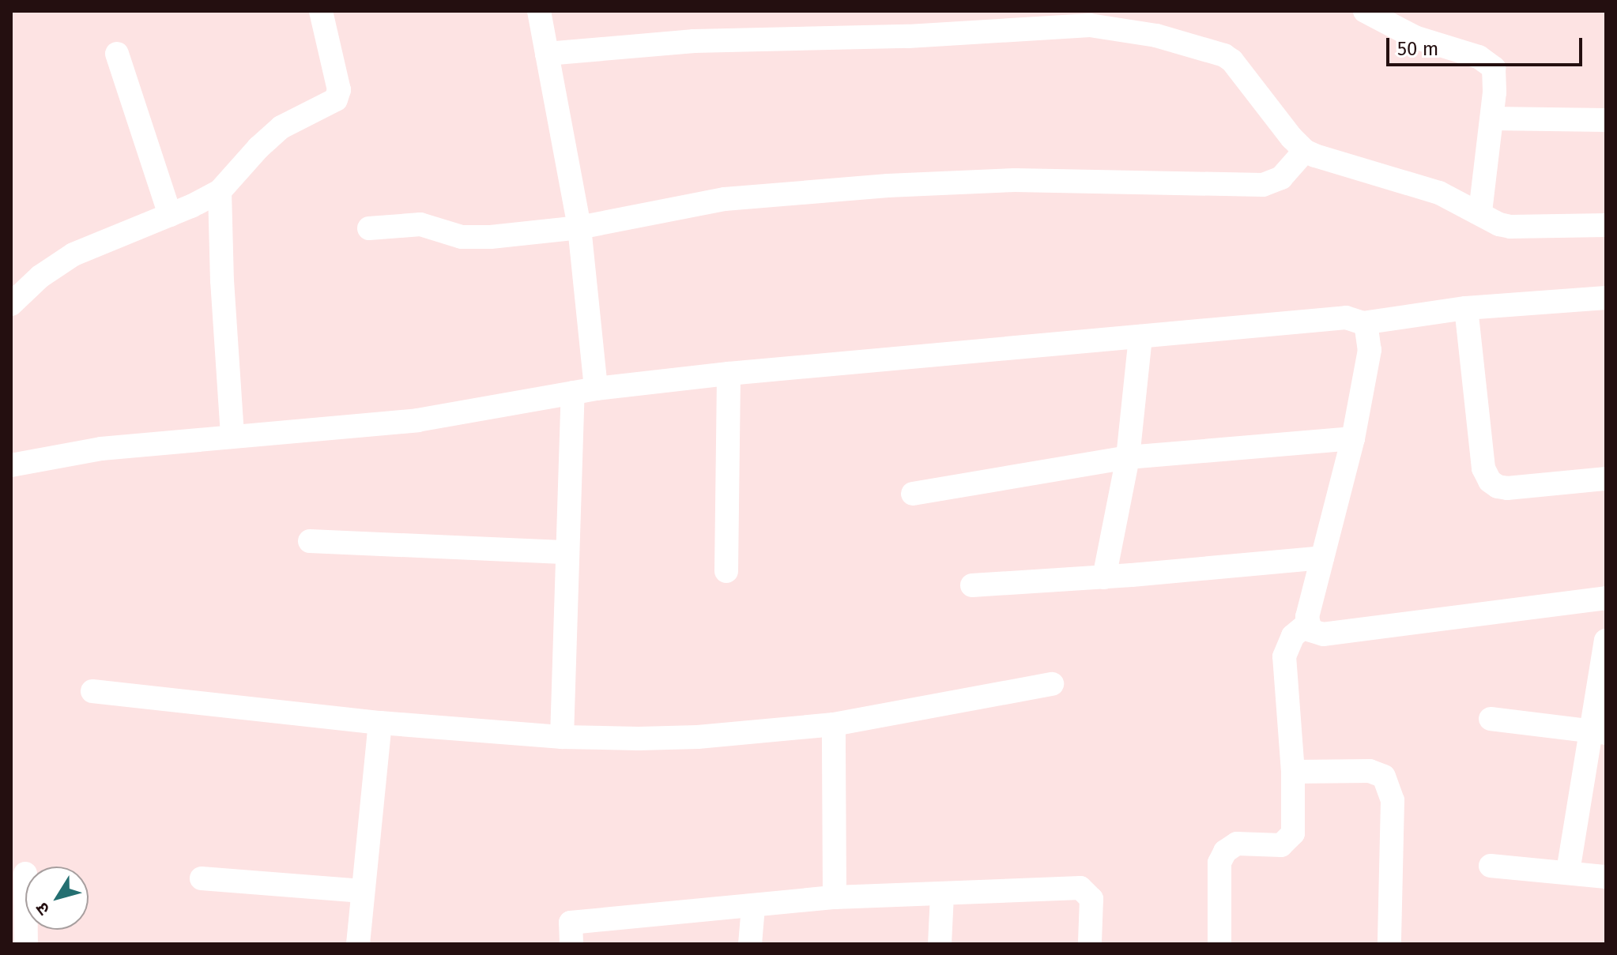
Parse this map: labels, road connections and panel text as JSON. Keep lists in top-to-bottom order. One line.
{"scale_bar":"50 m","north":"bottom left"}
